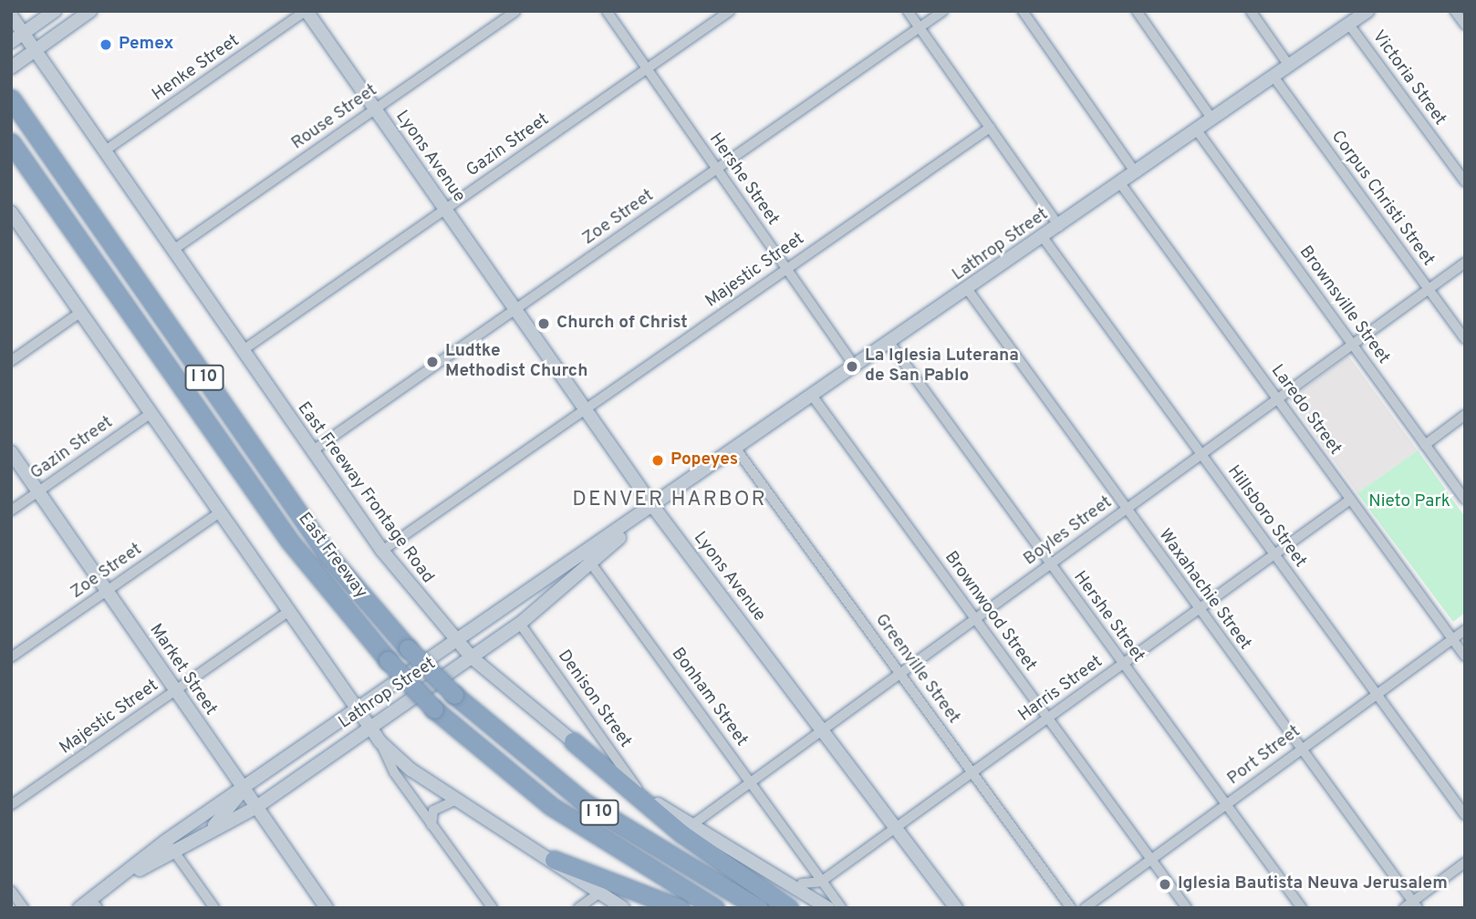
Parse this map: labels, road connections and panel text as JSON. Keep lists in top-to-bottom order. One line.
{"streets":{"highway":["I 10","East Freeway"],"street":["Henke Street","Victoria Street","Rouse Street","Gazin Street","Lyons Avenue","Hershe Street","Corpus Christi Street","Zoe Street","Lathrop Street","Majestic Street","Brownsville Street","Laredo Street","East Freeway Frontage Road","Hillsboro Street","Boyles Street","Waxahachie Street","Brownwood Street","Greenville Street","Market Street","Harris Street","Bonham Street","Denison Street","Port Street"]},"crossings":[["Henke Street","Lyons Avenue"],["Henke Street","East Freeway Frontage Road"],["Victoria Street","Lathrop Street"],["Rouse Street","Lyons Avenue"],["Rouse Street","East Freeway Frontage Road"],["Gazin Street","Lyons Avenue"],["Gazin Street","Hershe Street"],["Gazin Street","East Freeway Frontage Road"],["Gazin Street","Market Street"],["Lyons Avenue","Zoe Street"],["Lyons Avenue","Lathrop Street"],["Lyons Avenue","Majestic Street"],["Lyons Avenue","Boyles Street"],["Lyons Avenue","Harris Street"],["Hershe Street","Zoe Street"],["Hershe Street","Lathrop Street"],["Hershe Street","Majestic Street"],["Hershe Street","Boyles Street"],["Hershe Street","Harris Street"],["Hershe Street","Port Street"],["Corpus Christi Street","Lathrop Street"],["Corpus Christi Street","Boyles Street"],["Zoe Street","East Freeway Frontage Road"],["Zoe Street","Market Street"],["Lathrop Street","Brownsville Street"],["Lathrop Street","Laredo Street"],["Lathrop Street","East Freeway Frontage Road"],["Lathrop Street","Hillsboro Street"],["Lathrop Street","Waxahachie Street"],["Lathrop Street","Brownwood Street"],["Lathrop Street","Greenville Street"],["Lathrop Street","Market Street"],["Lathrop Street","Bonham Street"],["Lathrop Street","Denison Street"],["Majestic Street","East Freeway Frontage Road"],["Majestic Street","Market Street"],["Brownsville Street","Boyles Street"],["Laredo Street","Boyles Street"],["Laredo Street","Harris Street"],["Laredo Street","Port Street"],["East Freeway Frontage Road","Boyles Street"],["East Freeway Frontage Road","Denison Street"],["Hillsboro Street","Boyles Street"],["Hillsboro Street","Harris Street"],["Hillsboro Street","Port Street"],["Boyles Street","Waxahachie Street"],["Boyles Street","Brownwood Street"],["Boyles Street","Greenville Street"],["Boyles Street","Bonham Street"],["Waxahachie Street","Harris Street"],["Waxahachie Street","Port Street"],["Brownwood Street","Harris Street"],["Brownwood Street","Port Street"],["Greenville Street","Harris Street"],["Harris Street","Bonham Street"]],"districts":["DENVER HARBOR"],"parks":["Nieto Park"],"places":["Pemex","Church of Christ","Ludtke Methodist Church","La Iglesia Luterana de San Pablo","Popeyes","Iglesia Bautista Neuva Jerusalem"]}
